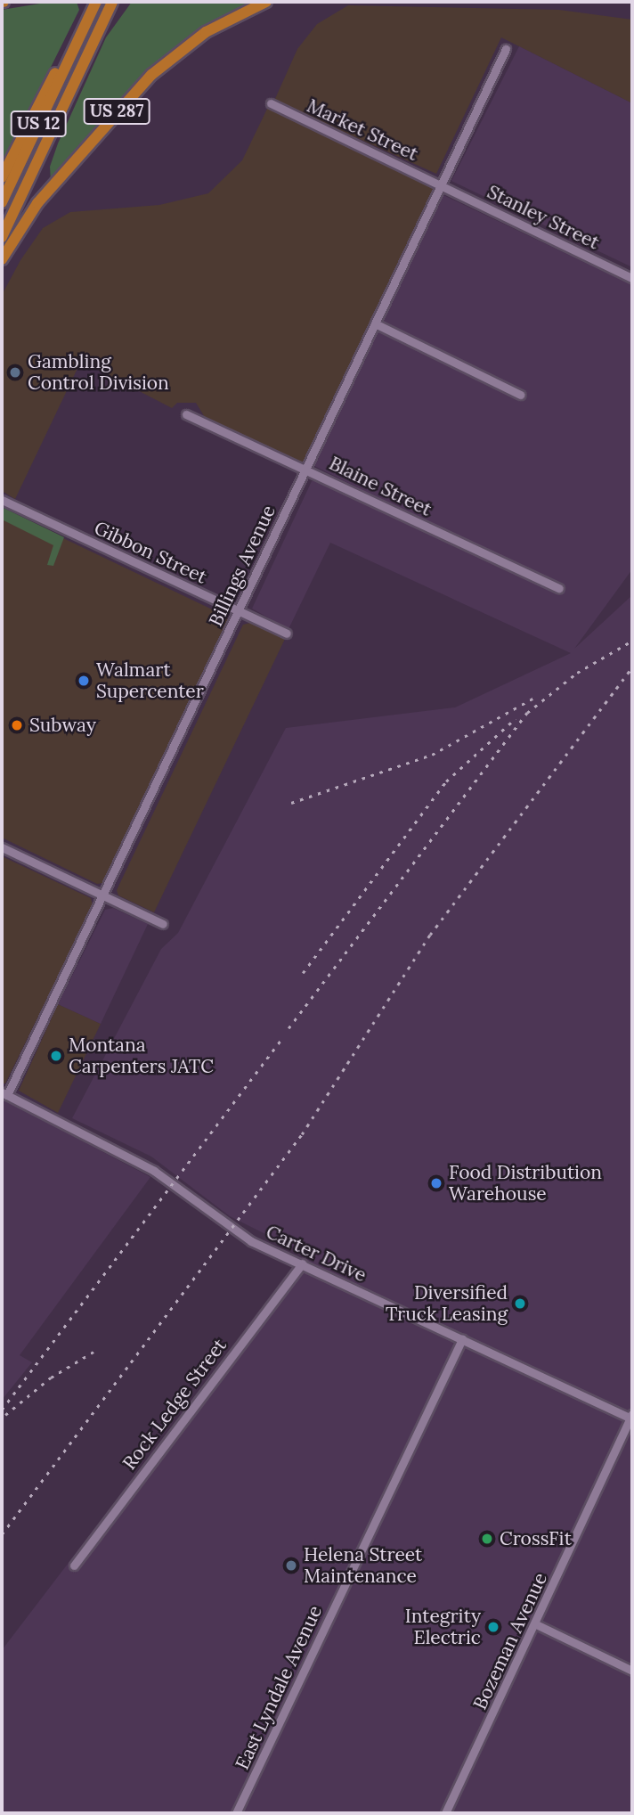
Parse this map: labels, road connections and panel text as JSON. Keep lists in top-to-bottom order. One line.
{"streets":{"highway":["US 287","US 12"],"street":["Market Street","Stanley Street","Blaine Street","Gibbon Street","Billings Avenue","Carter Drive","Rock Ledge Street","Bozeman Avenue","East Lyndale Avenue"]},"crossings":[["Market Street","Stanley Street"],["Market Street","Billings Avenue"],["Stanley Street","Billings Avenue"],["Blaine Street","Billings Avenue"],["Gibbon Street","Billings Avenue"],["Billings Avenue","Carter Drive"],["Carter Drive","Rock Ledge Street"],["Carter Drive","Bozeman Avenue"],["Carter Drive","East Lyndale Avenue"]],"places":["Gambling Control Division","Walmart Supercenter","Subway","Montana Carpenters JATC","Food Distribution Warehouse","Diversified Truck Leasing","CrossFit","Helena Street Maintenance","Integrity Electric"]}
